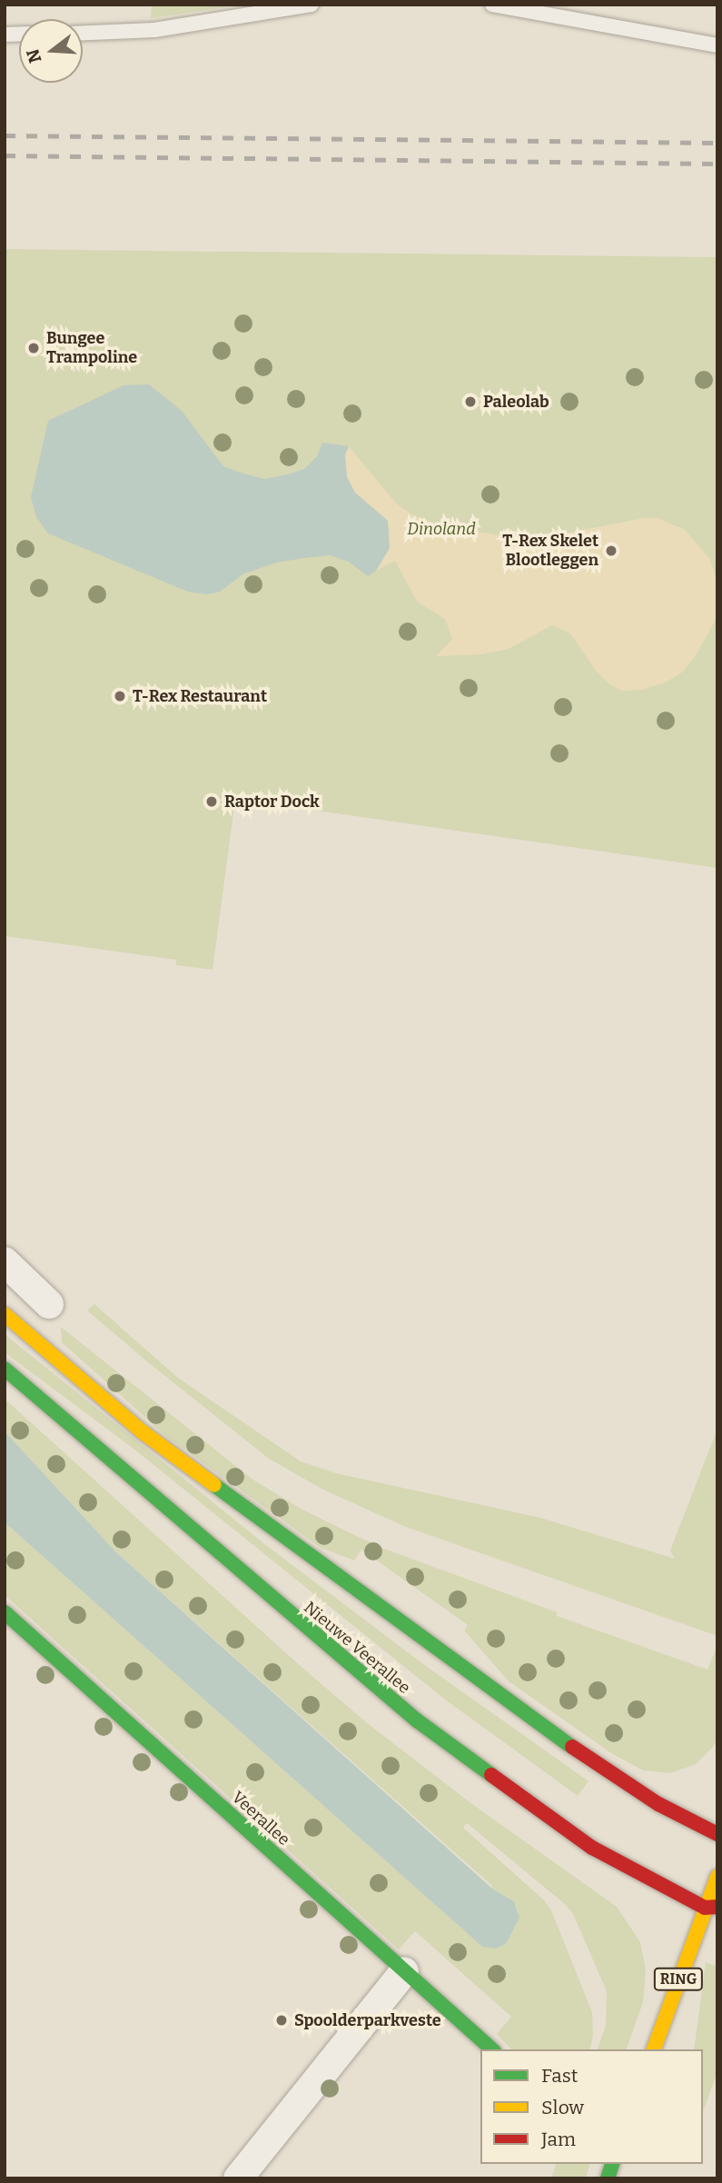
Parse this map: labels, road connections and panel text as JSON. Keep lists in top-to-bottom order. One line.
{"streets":{"main road":["Nieuwe Veerallee","Veerallee","RING"]},"crossings":[["Nieuwe Veerallee","RING"]],"parks":["Dinoland"],"places":["Bungee Trampoline","Paleolab","T-Rex Skelet Blootleggen","T-Rex Restaurant","Raptor Dock","Spoolderparkveste"],"legend":["Fast","Slow","Jam"],"north":"left"}
